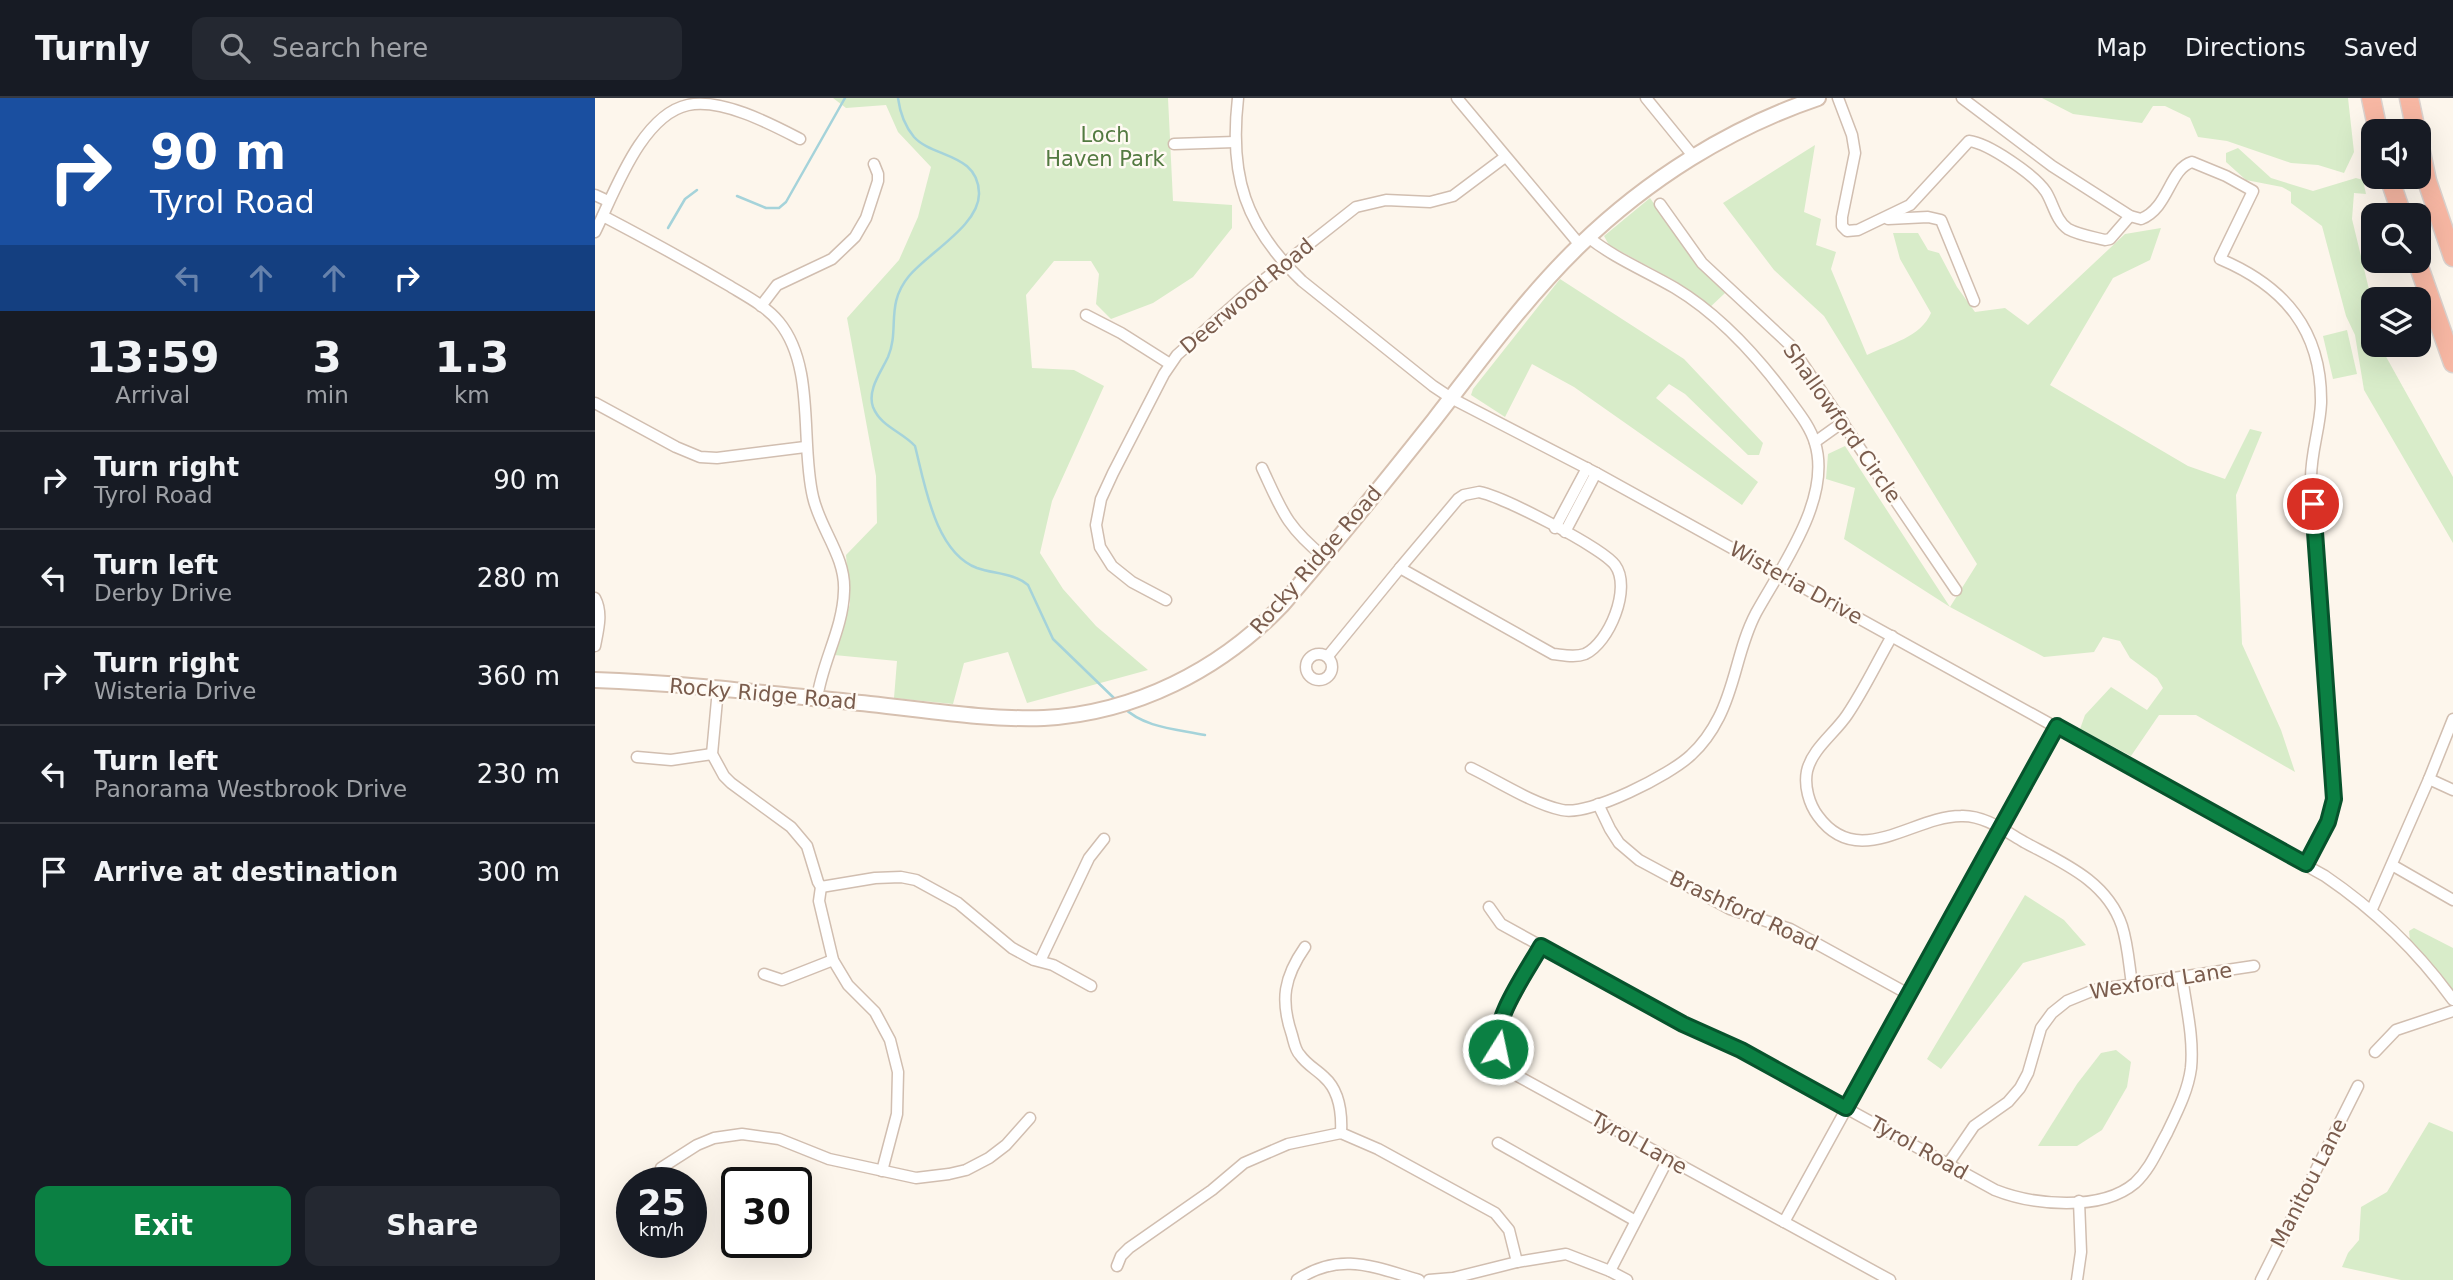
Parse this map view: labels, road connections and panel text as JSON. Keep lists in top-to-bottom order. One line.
{"streets":{"main road":["Rocky Ridge Road"],"street":["Deerwood Road","Shallowford Circle","Wisteria Drive","Brashford Road","Wexford Lane","Tyrol Lane","Tyrol Road","Manitou Lane"]},"crossings":[["Deerwood Road","Wisteria Drive"],["Rocky Ridge Road","Wisteria Drive"],["Wexford Lane","Tyrol Road"],["Tyrol Lane","Tyrol Road"]],"parks":["Loch Haven Park"],"page":{"header":"Turnly","search":"Search here","nav":["Map","Directions","Saved"],"turn":["90 m","Tyrol Road"],"eta":["13:59","Arrival","3","min","1.3","km"],"list":[{"name":"Turn right","note":"Tyrol Road","value":"90 m"},{"name":"Turn left","note":"Derby Drive","value":"280 m"},{"name":"Turn right","note":"Wisteria Drive","value":"360 m"},{"name":"Turn left","note":"Panorama Westbrook Drive","value":"230 m"},{"name":"Arrive at destination","value":"300 m"}],"speed":"25 km/h","limit":"30","buttons":["Exit","Share"]}}
